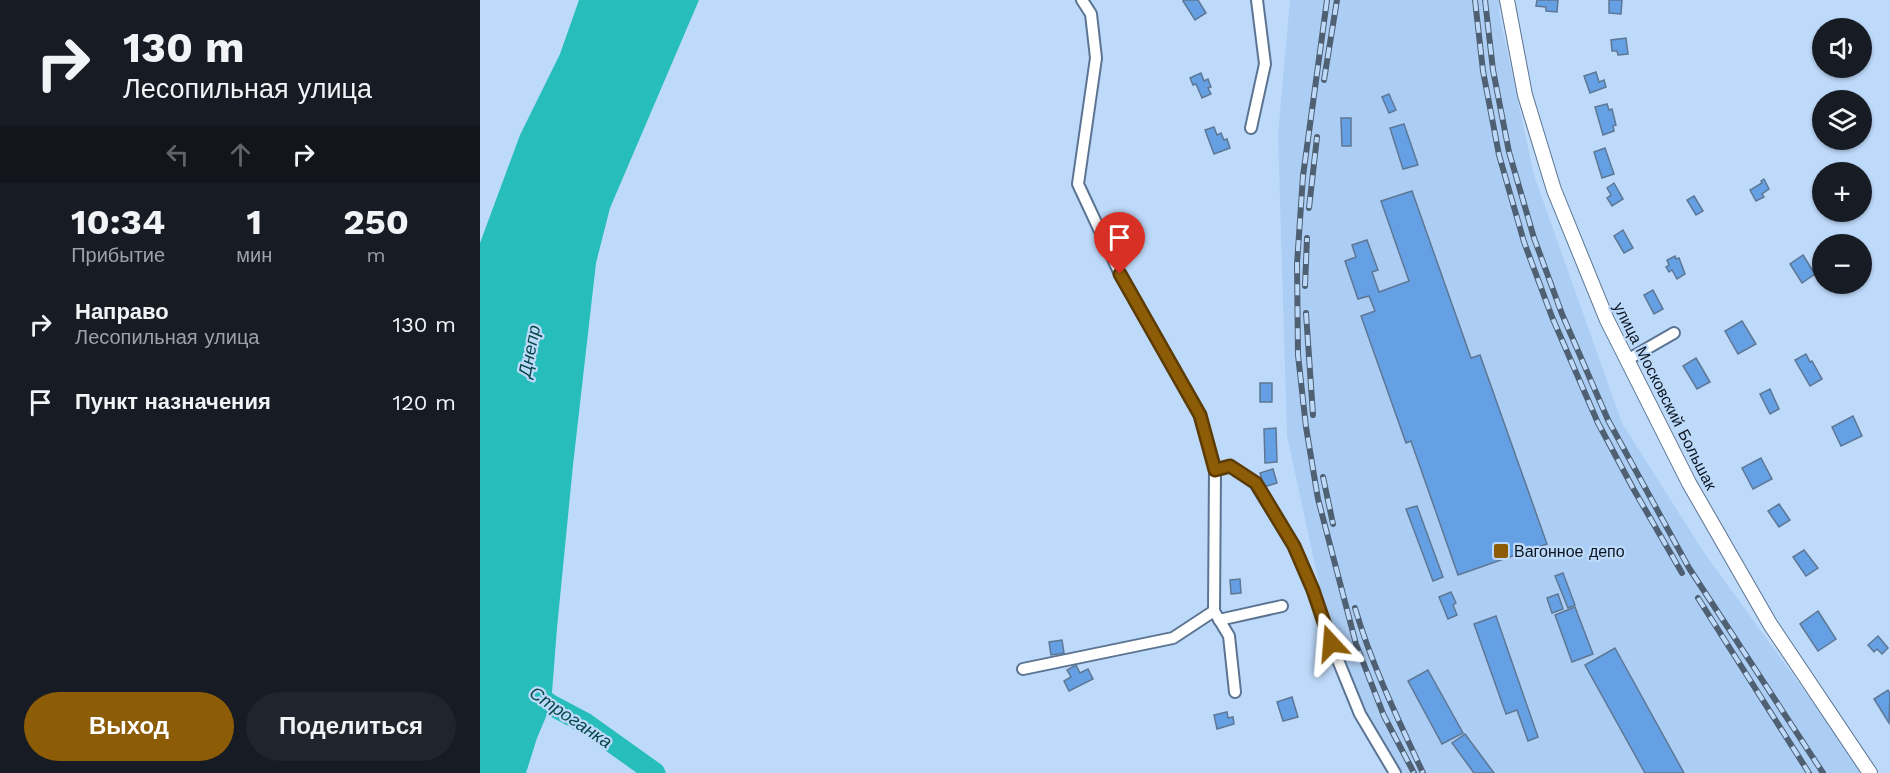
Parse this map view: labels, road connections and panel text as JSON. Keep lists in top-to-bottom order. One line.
{"streets":{"street":["улица Московский Большак"]},"water":["Днепр","Строганка"],"places":{"transit":["Вагонное депо"]},"page":{"turn":["130 m","Лесопильная улица"],"map_buttons":["+","−"],"eta":["10:34","Прибытие","1","мин","250","m"],"list":[{"name":"Направо","note":"Лесопильная улица","value":"130 m"},{"name":"Пункт назначения","value":"120 m"}],"buttons":["Выход","Поделиться"]}}
